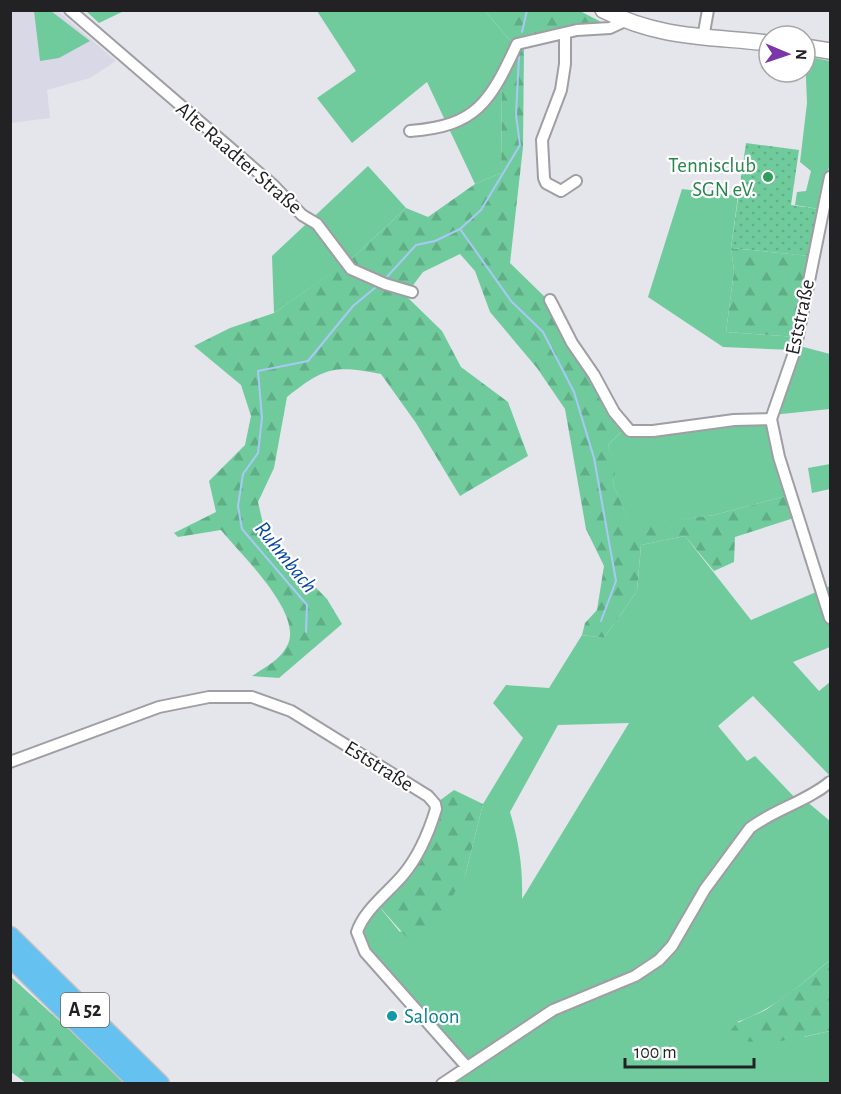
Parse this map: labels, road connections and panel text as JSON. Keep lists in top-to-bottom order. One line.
{"streets":{"highway":["A 52"],"street":["Alte Raadter Straße","Eststraße"]},"water":["Ruhmbach"],"places":["Tennisclub SGN eV.","Saloon"],"scale_bar":"100 m","north":"right"}
